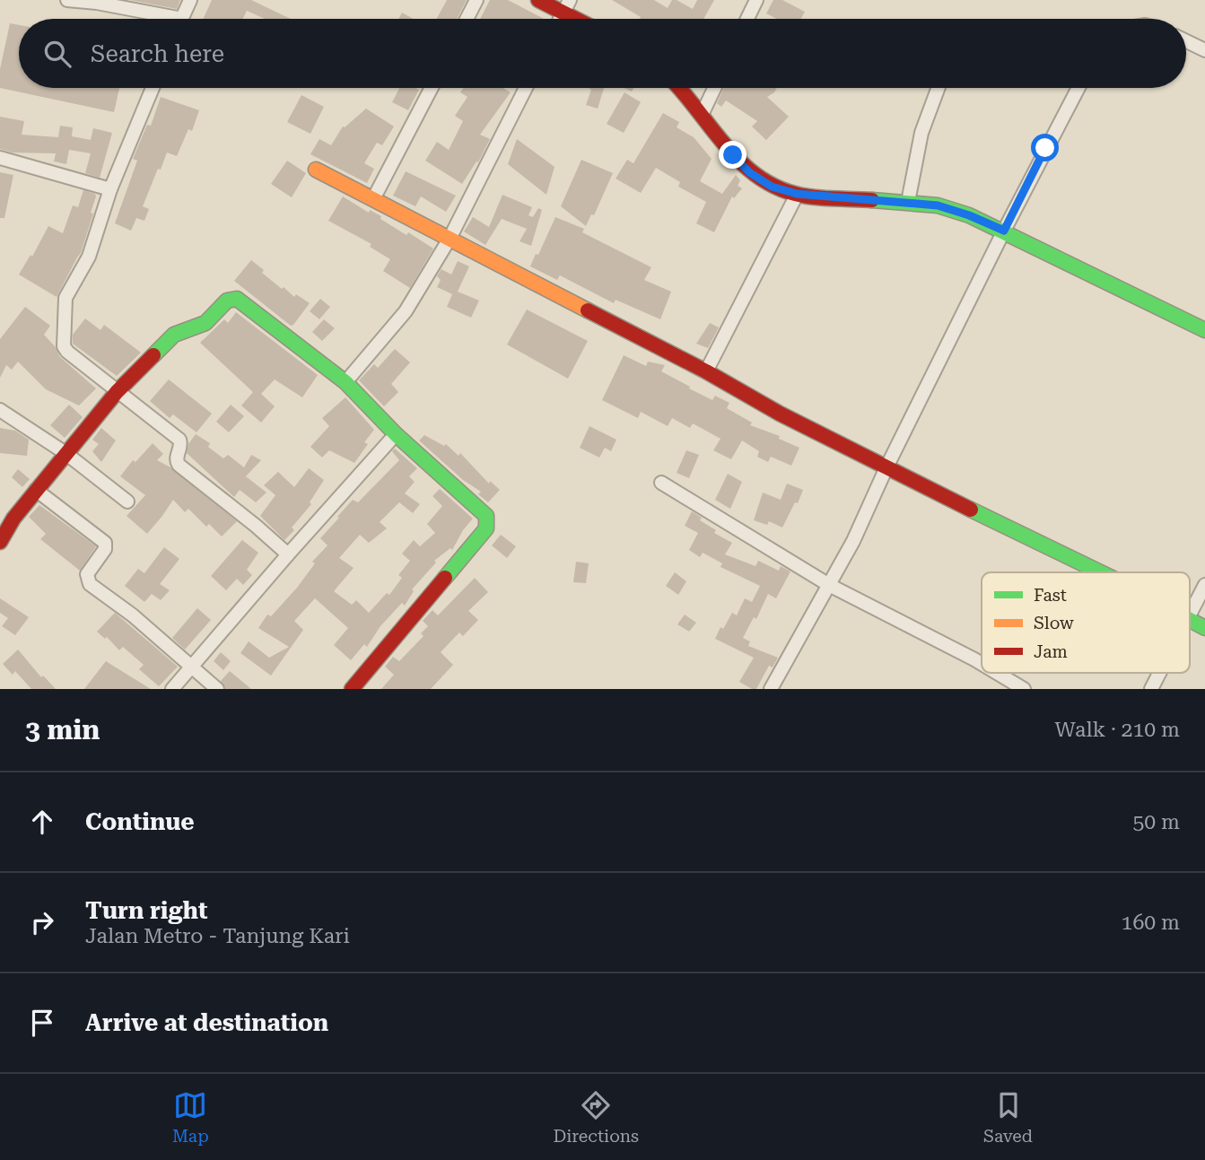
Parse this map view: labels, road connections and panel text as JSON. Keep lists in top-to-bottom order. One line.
{"legend":["Fast","Slow","Jam"],"page":{"search":"Search here","heading":["3 min","Walk · 210 m"],"list":[["Continue","50 m"],["Turn right","Jalan Metro - Tanjung Kari","160 m"],"Arrive at destination"],"nav":["Map","Directions","Saved"]}}
